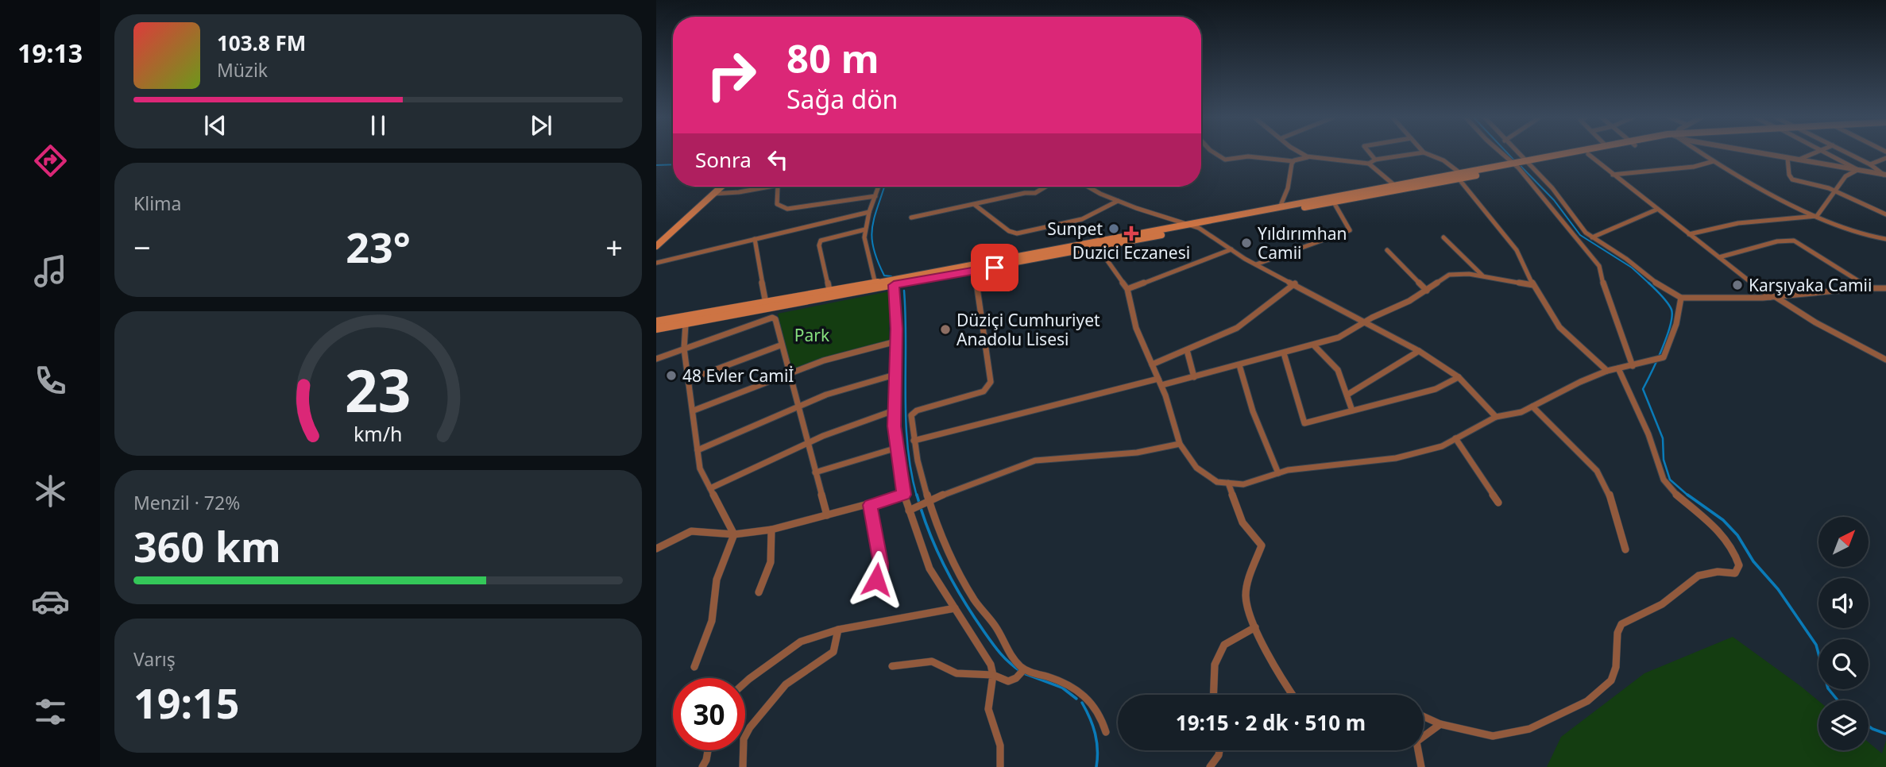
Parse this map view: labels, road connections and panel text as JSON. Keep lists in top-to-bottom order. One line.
{"parks":["Park"],"places":{"other":["Sunpet","Yıldırımhan Camii","Karşıyaka Camii","Düziçi Cumhuriyet Anadolu Lisesi","48 Evler Camiİ"],"health":["Duzici Eczanesi"]},"north":"top right","page":{"tabs":"19:13","turn":["80 m","Sağa dön"],"song":["103.8 FM","Müzik"],"then":"Sonra","tile":["Klima",["Menzil · 72%","360 km"],["Varış","19:15"]],"heat":["−","23°","+"],"limit":"30","trip":"19:15 · 2 dk · 510 m","gauge":["23","km/h"]}}
